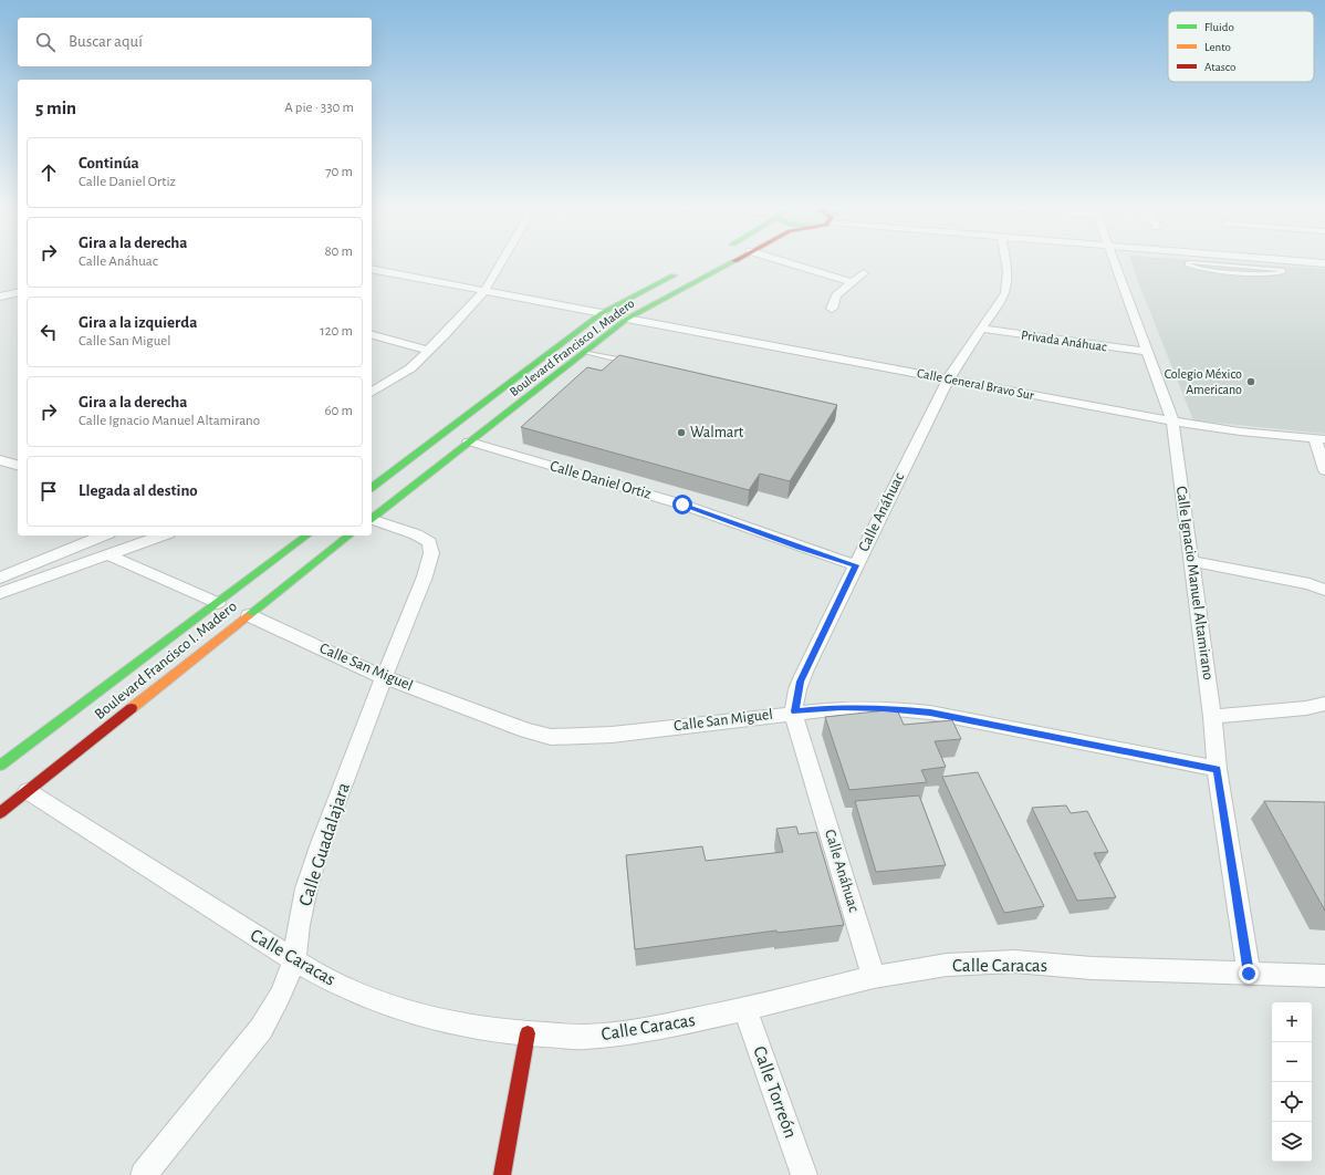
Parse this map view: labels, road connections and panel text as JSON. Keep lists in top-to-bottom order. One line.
{"streets":{"main road":["Boulevard Francisco I. Madero"],"street":["Privada Anáhuac","Calle General Bravo Sur","Calle Daniel Ortiz","Calle Anáhuac","Calle Ignacio Manuel Altamirano","Calle San Miguel","Calle Guadalajara","Calle Caracas","Calle Torreón"]},"crossings":[["Privada Anáhuac","Calle Anáhuac"],["Privada Anáhuac","Calle Ignacio Manuel Altamirano"],["Boulevard Francisco I. Madero","Calle General Bravo Sur"],["Boulevard Francisco I. Madero","Calle Daniel Ortiz"],["Boulevard Francisco I. Madero","Calle San Miguel"],["Boulevard Francisco I. Madero","Calle Caracas"],["Calle General Bravo Sur","Calle Anáhuac"],["Calle General Bravo Sur","Calle Ignacio Manuel Altamirano"],["Calle Daniel Ortiz","Calle Anáhuac"],["Calle Anáhuac","Calle San Miguel"],["Calle Anáhuac","Calle Caracas"],["Calle Ignacio Manuel Altamirano","Calle San Miguel"],["Calle Ignacio Manuel Altamirano","Calle Caracas"],["Calle San Miguel","Calle Guadalajara"],["Calle Guadalajara","Calle Caracas"],["Calle Caracas","Calle Torreón"]],"places":["Colegio México Americano","Walmart"],"legend":["Fluido","Lento","Atasco"],"page":{"search":"Buscar aquí","heading":["5 min","A pie · 330 m"],"list":[["Continúa","Calle Daniel Ortiz","70 m"],["Gira a la derecha","Calle Anáhuac","80 m"],["Gira a la izquierda","Calle San Miguel","120 m"],["Gira a la derecha","Calle Ignacio Manuel Altamirano","60 m"],"Llegada al destino"],"map_buttons":["+","−"]}}
